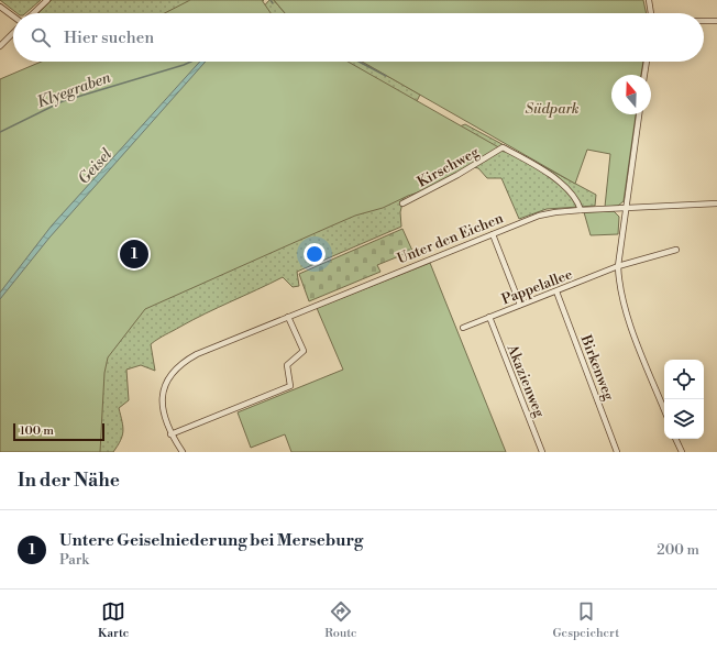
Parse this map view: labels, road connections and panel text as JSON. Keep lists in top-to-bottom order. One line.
{"streets":{"street":["Kirschweg","Unter den Eichen","Pappelallee","Birkenweg","Akazienweg"]},"crossings":[["Kirschweg","Unter den Eichen"],["Pappelallee","Birkenweg"],["Pappelallee","Akazienweg"]],"water":["Klyegraben","Geisel"],"parks":["Südpark"],"scale_bar":"100 m","north":"top","page":{"search":"Hier suchen","pins":"1","scale":"100 m","heading":"In der Nähe","list":[{"mark":"1","name":"Untere Geiselniederung bei Merseburg","note":"Park","value":"200 m"}],"nav":["Karte","Route","Gespeichert"]}}
